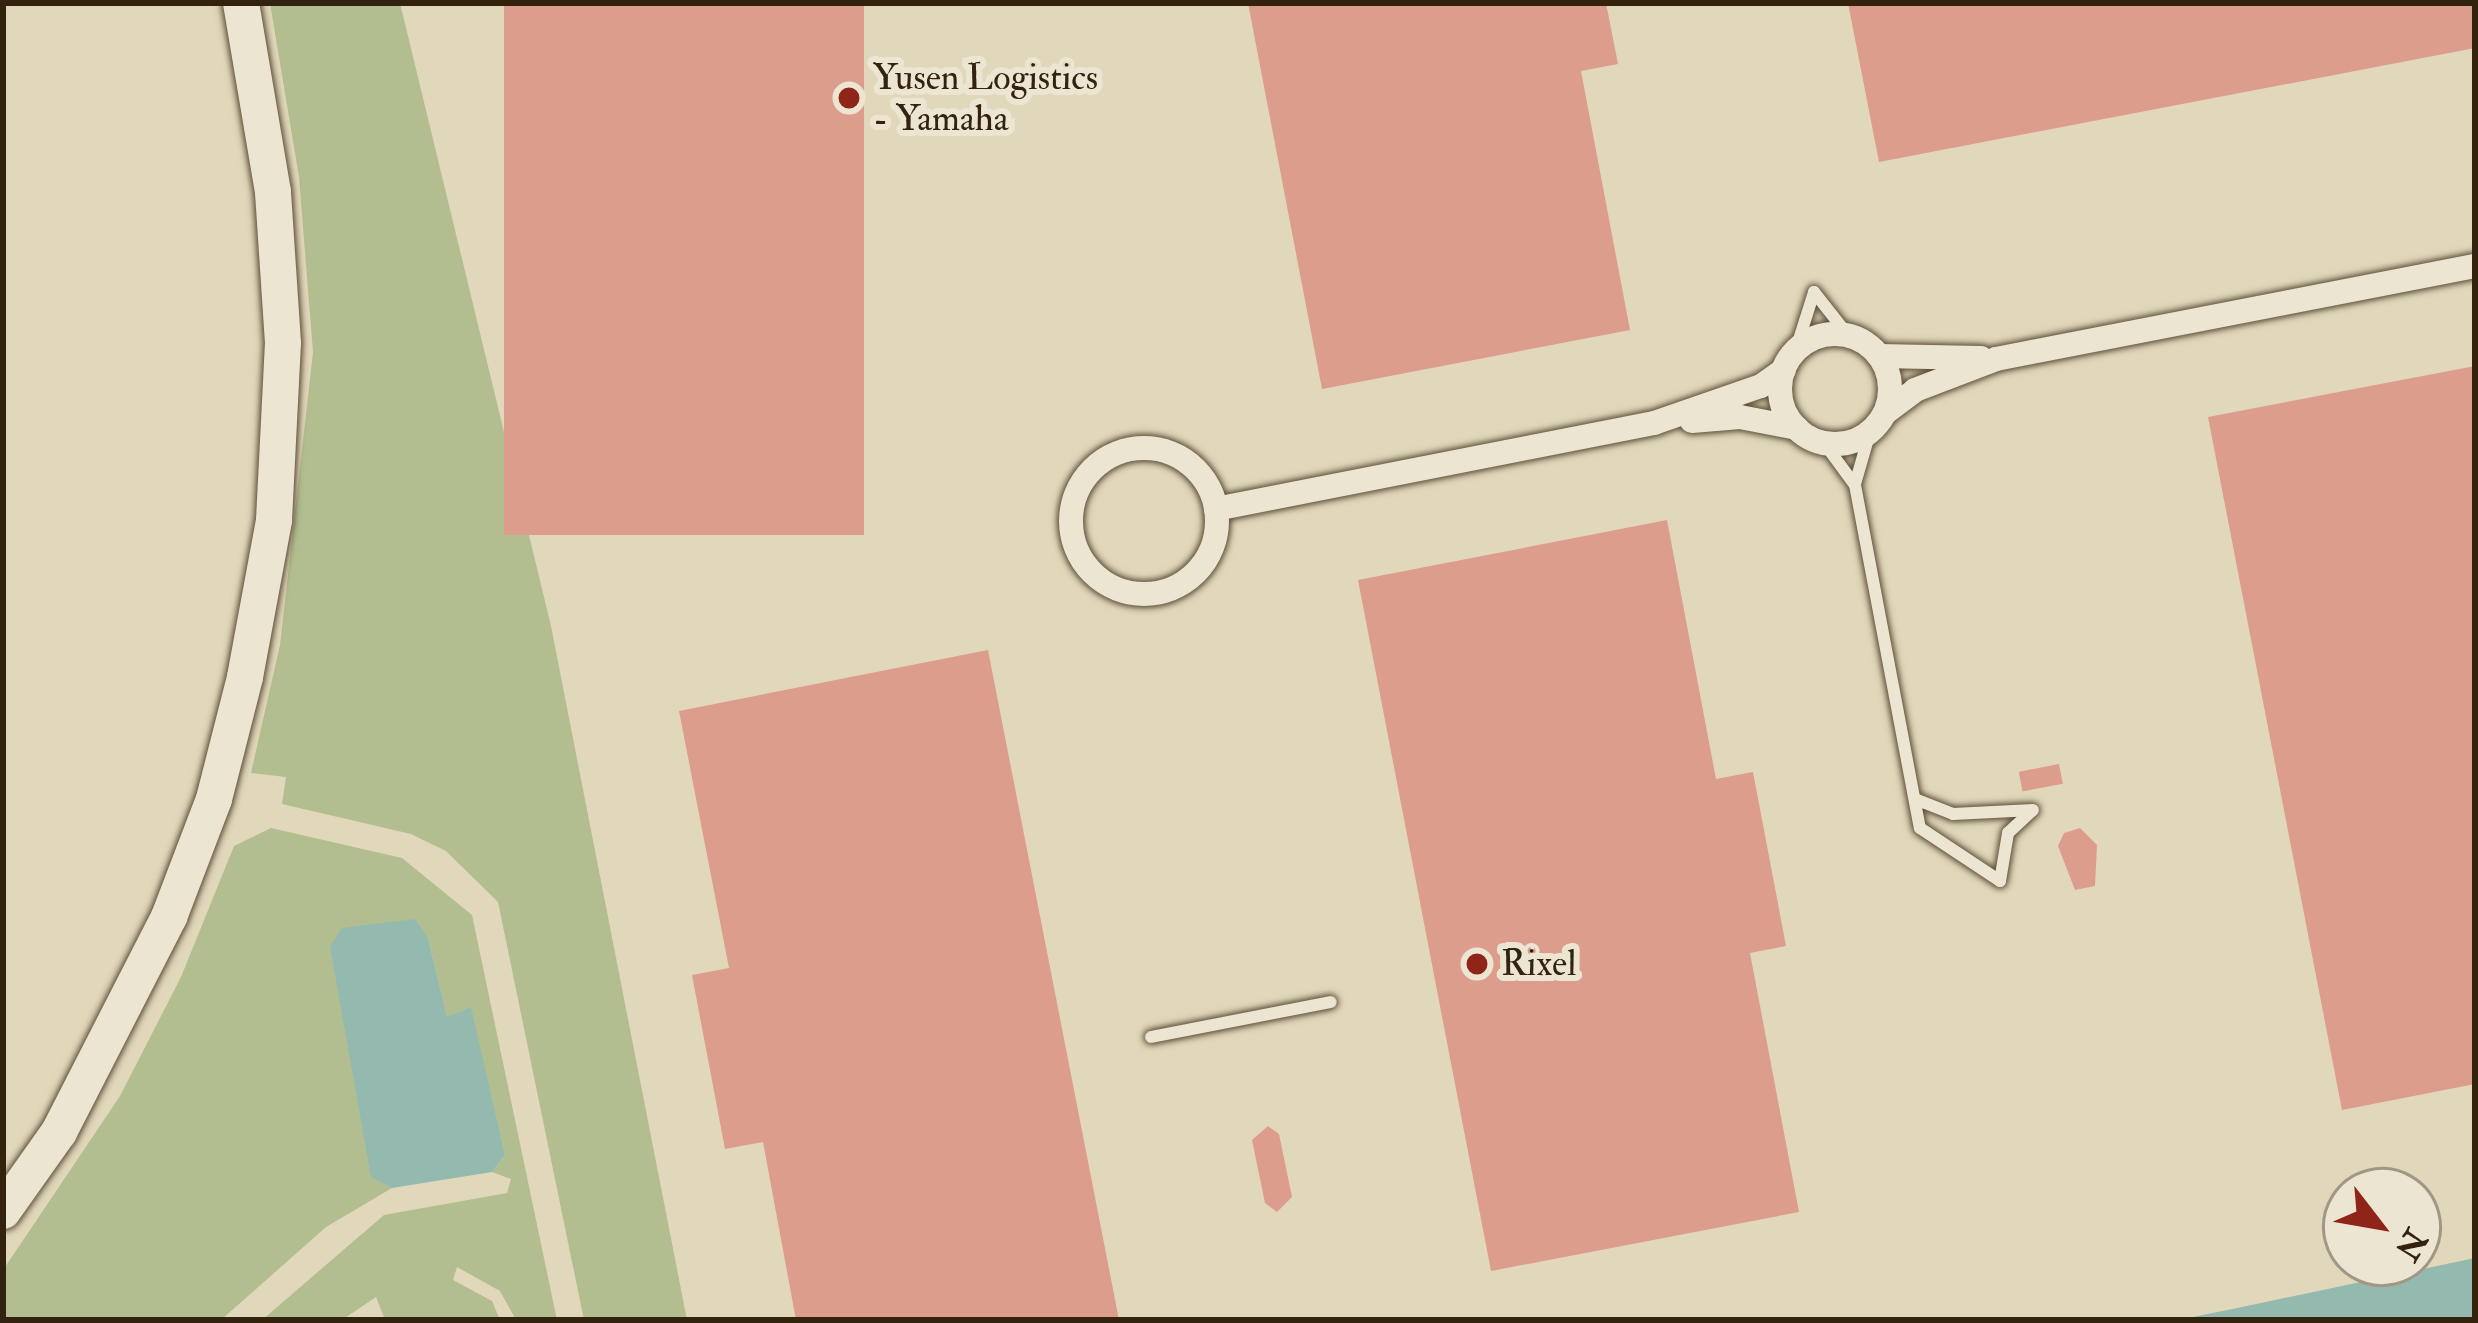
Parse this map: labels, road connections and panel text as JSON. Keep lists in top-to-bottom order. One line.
{"places":["Yusen Logistics - Yamaha","Rixel"],"north":"bottom right"}
